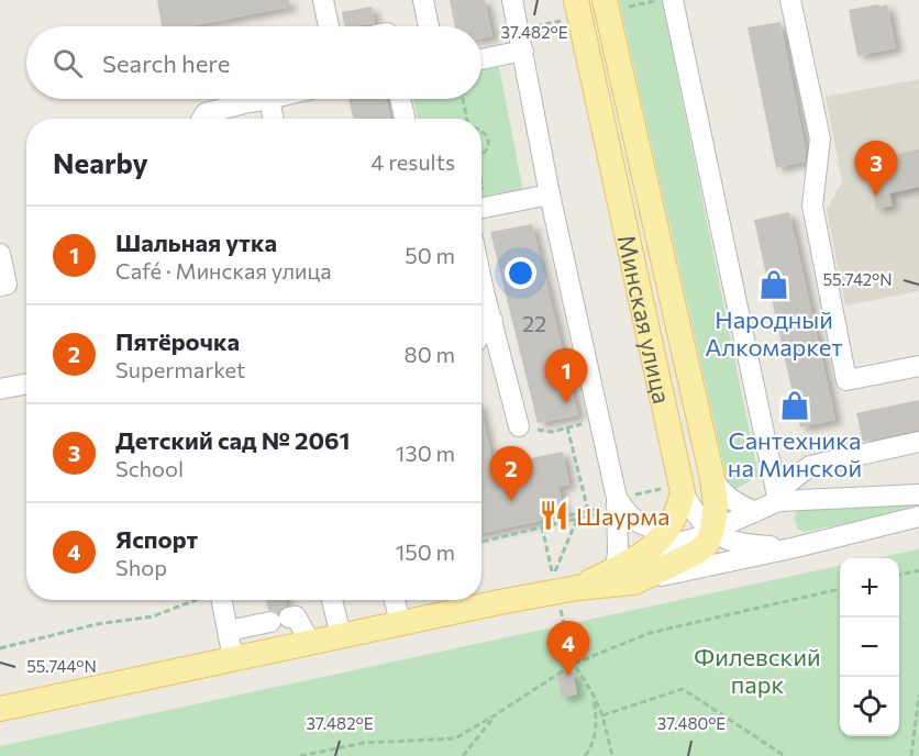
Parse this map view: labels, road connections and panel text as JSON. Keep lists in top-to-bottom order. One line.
{"streets":{"main road":["Минская улица"]},"parks":["Филевский парк"],"places":{"shop":["Народный Алкомаркет","Сантехника на Минской"],"restaurant":["Шаурма"]},"house_numbers":["22"],"page":{"search":"Search here","heading":["Nearby","4 results"],"pins":["3","1","2","4"],"list":[{"mark":"1","name":"Шальная утка","note":"Café · Минская улица","value":"50 m"},{"mark":"2","name":"Пятёрочка","note":"Supermarket","value":"80 m"},{"mark":"3","name":"Детский сад № 2061","note":"School","value":"130 m"},{"mark":"4","name":"Яспорт","note":"Shop","value":"150 m"}],"map_buttons":["+","−"]},"coordinates":["37.482°E","55.742°N","55.744°N","37.480°E"]}
